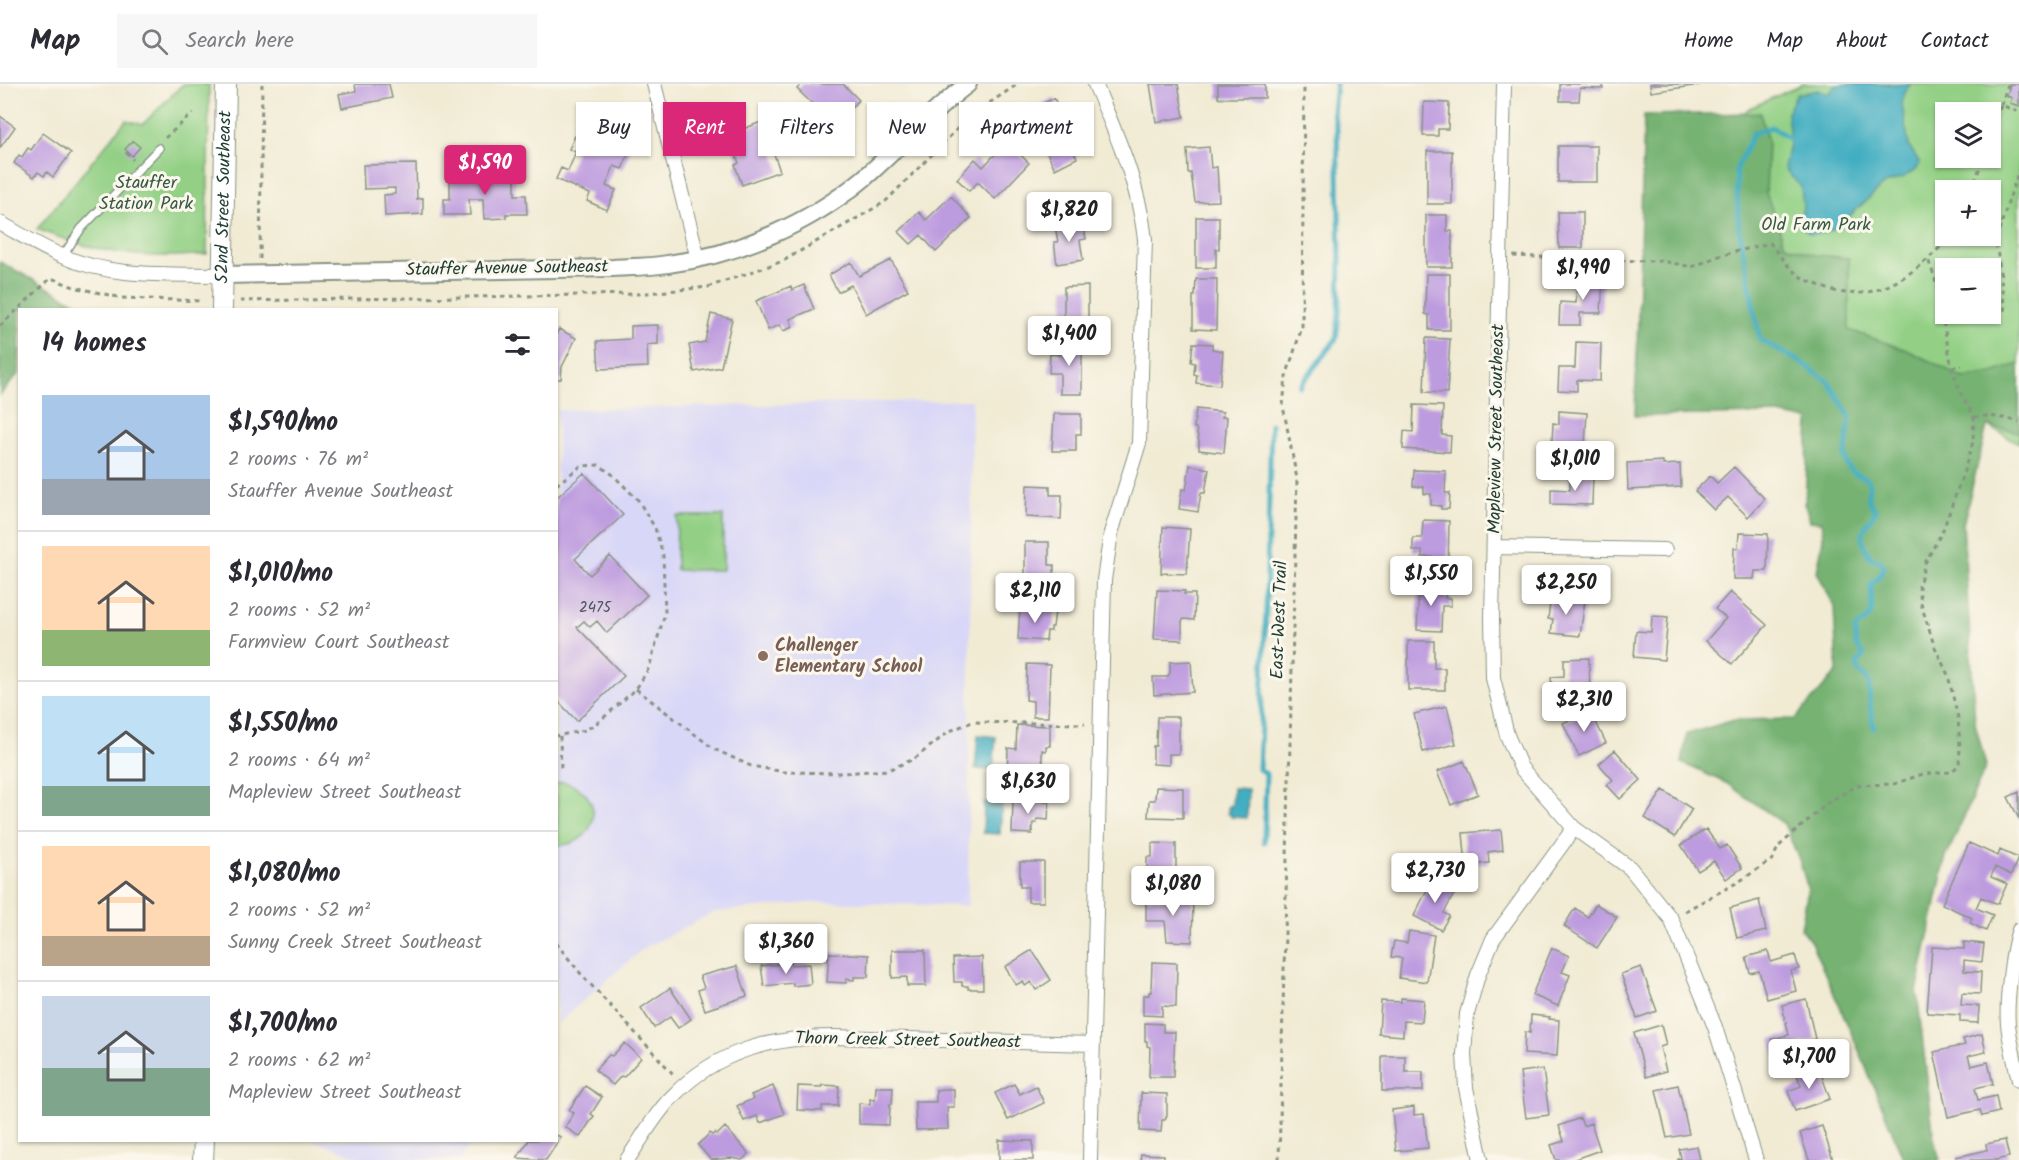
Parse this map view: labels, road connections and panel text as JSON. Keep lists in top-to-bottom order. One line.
{"streets":{"main road":["52nd Street Southeast"],"street":["Stauffer Avenue Southeast","Mapleview Street Southeast","Thorn Creek Street Southeast"],"path":["East-West Trail"]},"crossings":[["52nd Street Southeast","Stauffer Avenue Southeast"]],"parks":["Stauffer Station Park","Old Farm Park"],"places":["Challenger Elementary School"],"house_numbers":["2475"],"page":{"header":"Map","search":"Search here","nav":["Home","Map","About","Contact"],"map_buttons":["+","−"],"chip":["Buy","Rent","Filters","New","Apartment"],"price":["$1,590","$1,820","$1,990","$1,400","$1,010","$1,550","$2,250","$2,110","$2,310","$1,630","$2,730","$1,080","$1,360","$1,700"],"heading":"14 homes","list":[{"name":"$1,590/mo","note":"2 rooms · 76 m² · Stauffer Avenue Southeast"},{"name":"$1,010/mo","note":"2 rooms · 52 m² · Farmview Court Southeast"},{"name":"$1,550/mo","note":"2 rooms · 64 m² · Mapleview Street Southeast"},{"name":"$1,080/mo","note":"2 rooms · 52 m² · Sunny Creek Street Southeast"},{"name":"$1,700/mo","note":"2 rooms · 62 m² · Mapleview Street Southeast"}]}}
